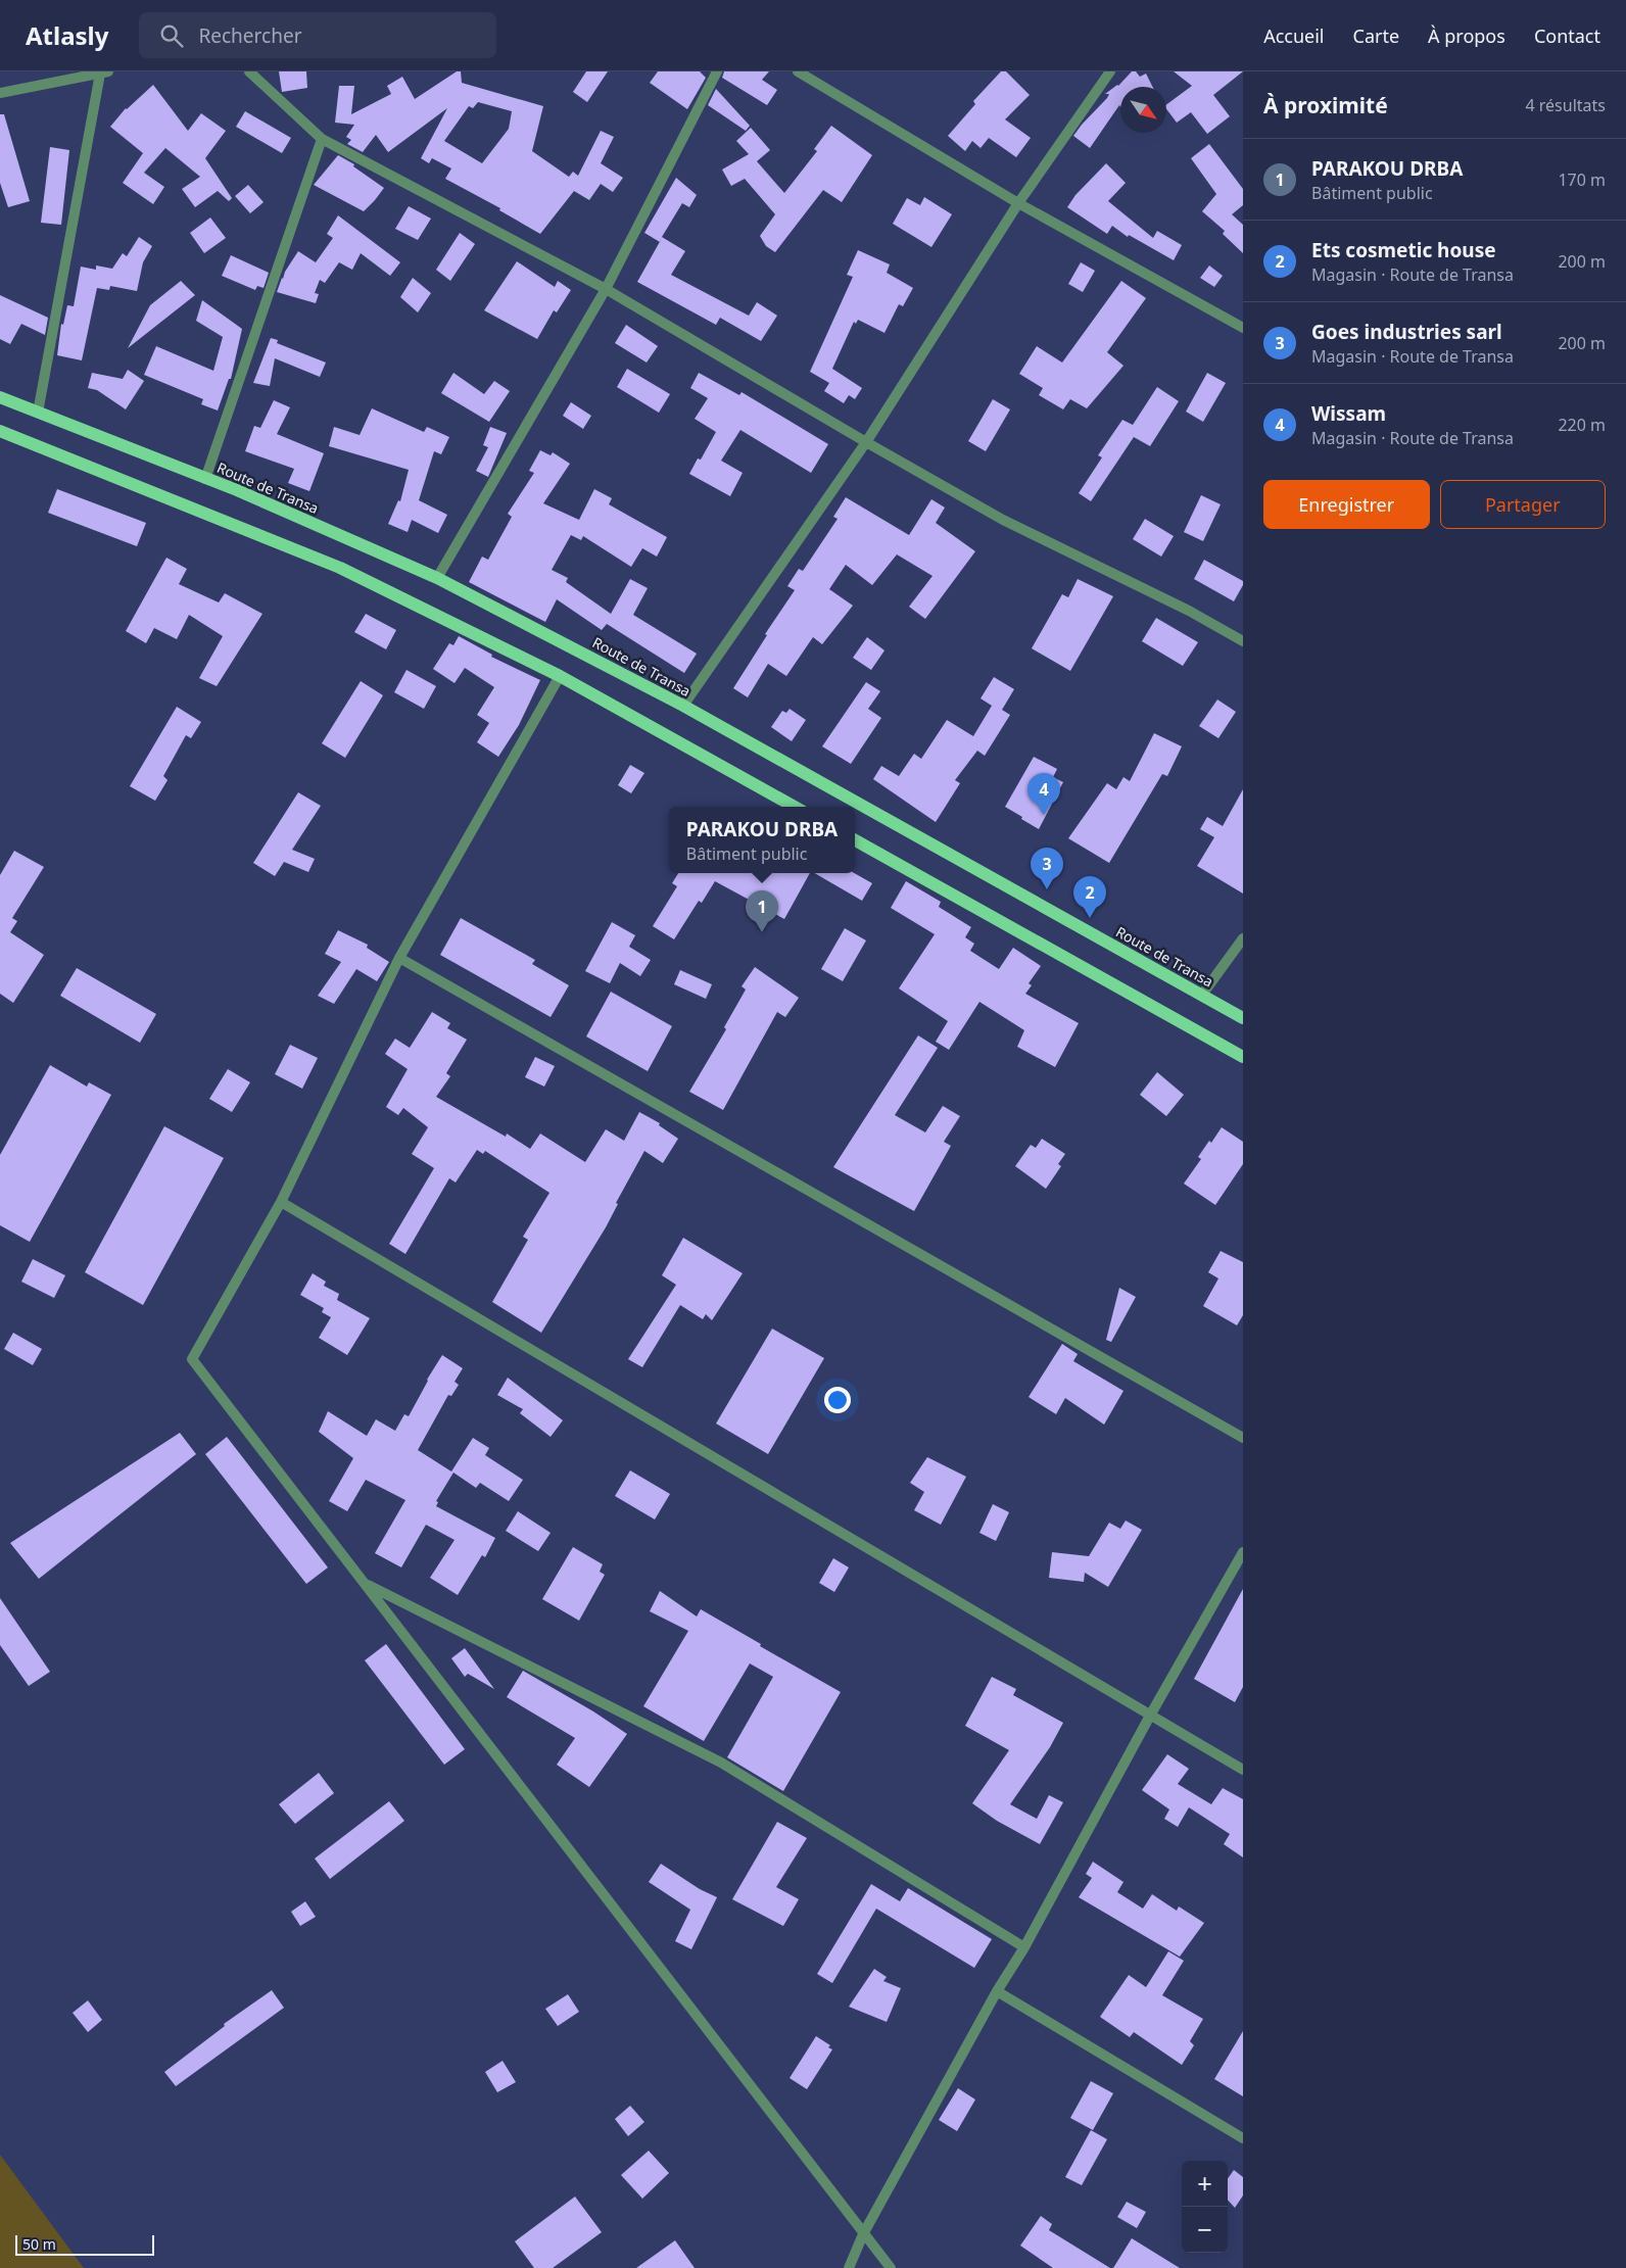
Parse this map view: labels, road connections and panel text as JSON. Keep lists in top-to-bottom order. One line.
{"streets":{"main road":["Route de Transa"]},"scale_bar":"50 m","north":"bottom right","page":{"header":"Atlasly","search":"Rechercher","nav":["Accueil","Carte","À propos","Contact"],"heading":["À proximité","4 résultats"],"list":[{"mark":"1","name":"PARAKOU DRBA","note":"Bâtiment public","value":"170 m"},{"mark":"2","name":"Ets cosmetic house","note":"Magasin · Route de Transa","value":"200 m"},{"mark":"3","name":"Goes industries sarl","note":"Magasin · Route de Transa","value":"200 m"},{"mark":"4","name":"Wissam","note":"Magasin · Route de Transa","value":"220 m"}],"buttons":["Enregistrer","Partager"],"pins":["4","3","2","1"],"popup":["PARAKOU DRBA","Bâtiment public"],"map_buttons":["+","−"],"scale":"50 m"}}
